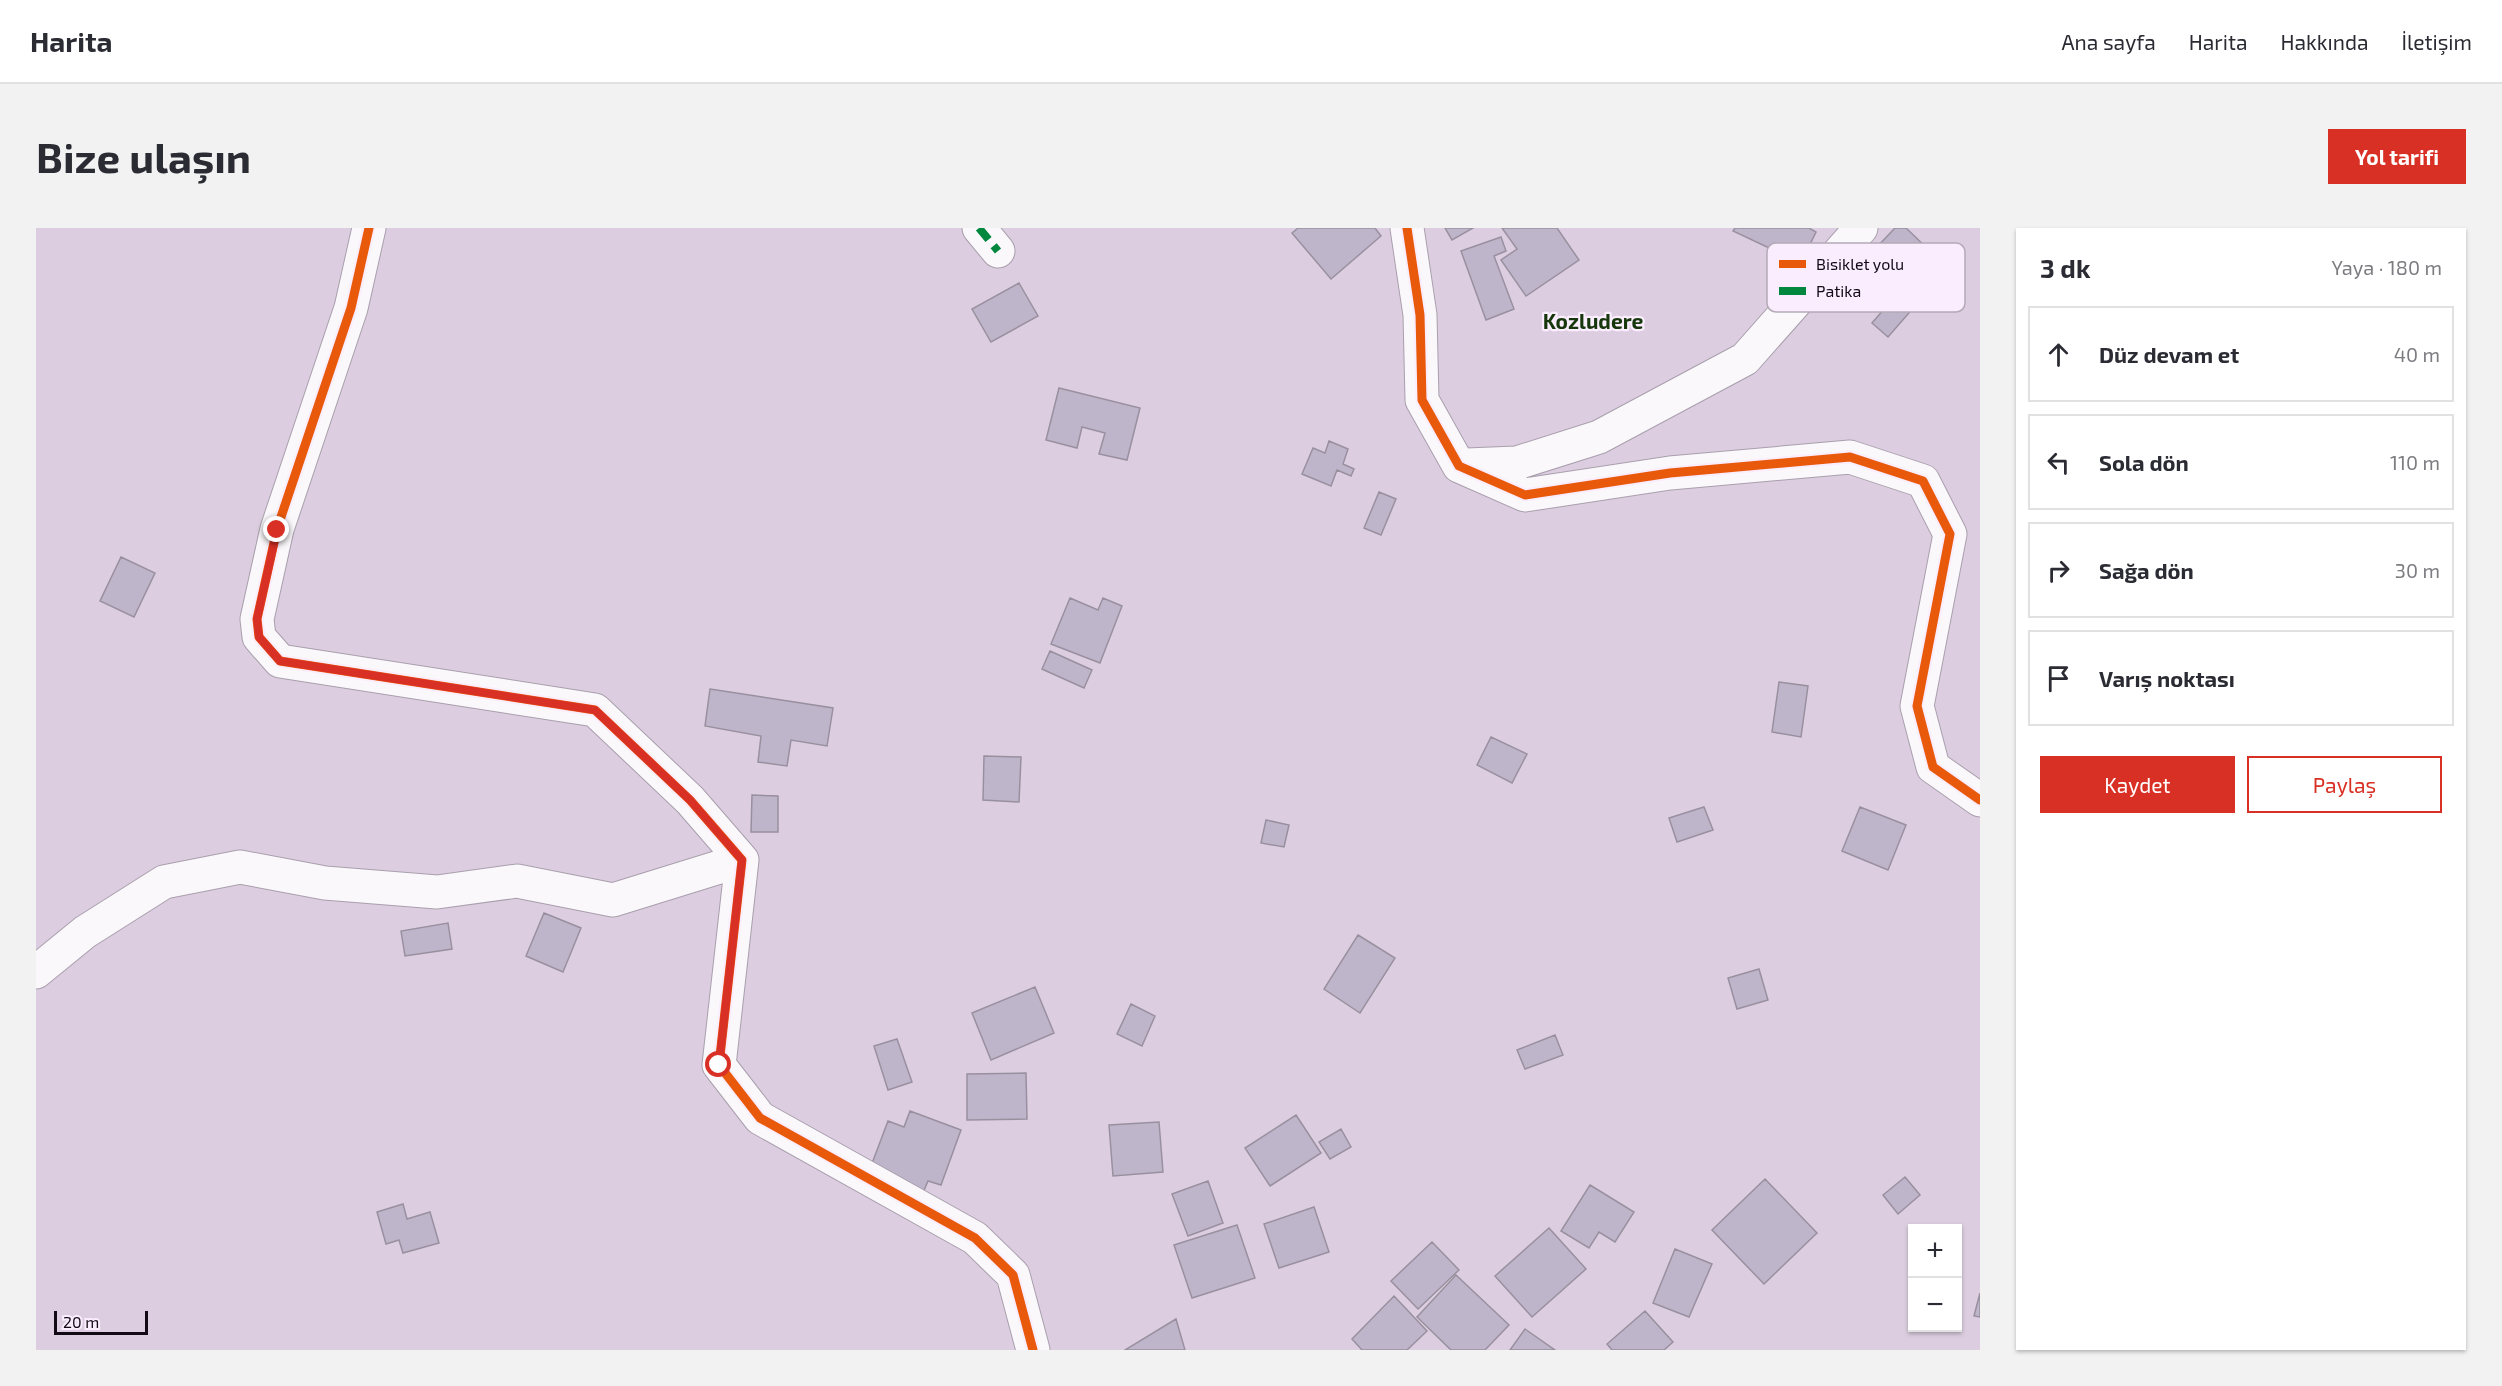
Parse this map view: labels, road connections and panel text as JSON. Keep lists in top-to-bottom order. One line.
{"districts":["Kozludere"],"legend":["Bisiklet yolu","Patika"],"scale_bar":"20 m","page":{"header":"Harita","nav":["Ana sayfa","Harita","Hakkında","İletişim"],"buttons":["Yol tarifi",["Kaydet","Paylaş"]],"title":"Bize ulaşın","heading":["3 dk","Yaya · 180 m"],"list":[["Düz devam et","40 m"],["Sola dön","110 m"],["Sağa dön","30 m"],"Varış noktası"],"map_buttons":["+","−"],"scale":"20 m"}}
